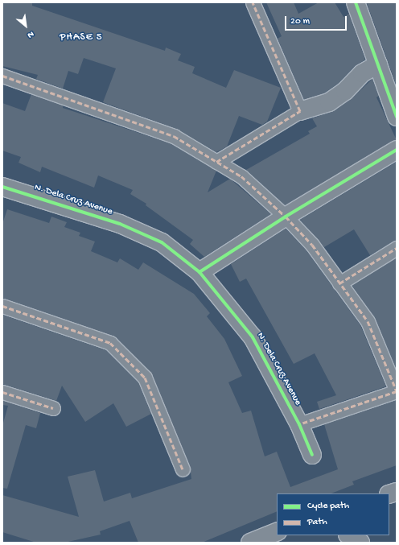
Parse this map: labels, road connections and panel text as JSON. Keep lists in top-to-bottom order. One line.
{"streets":{"street":["N. Dela Cruz Avenue"]},"districts":["PHASE 5"],"legend":["Cycle path","Path"],"scale_bar":"20 m","north":"bottom right"}
